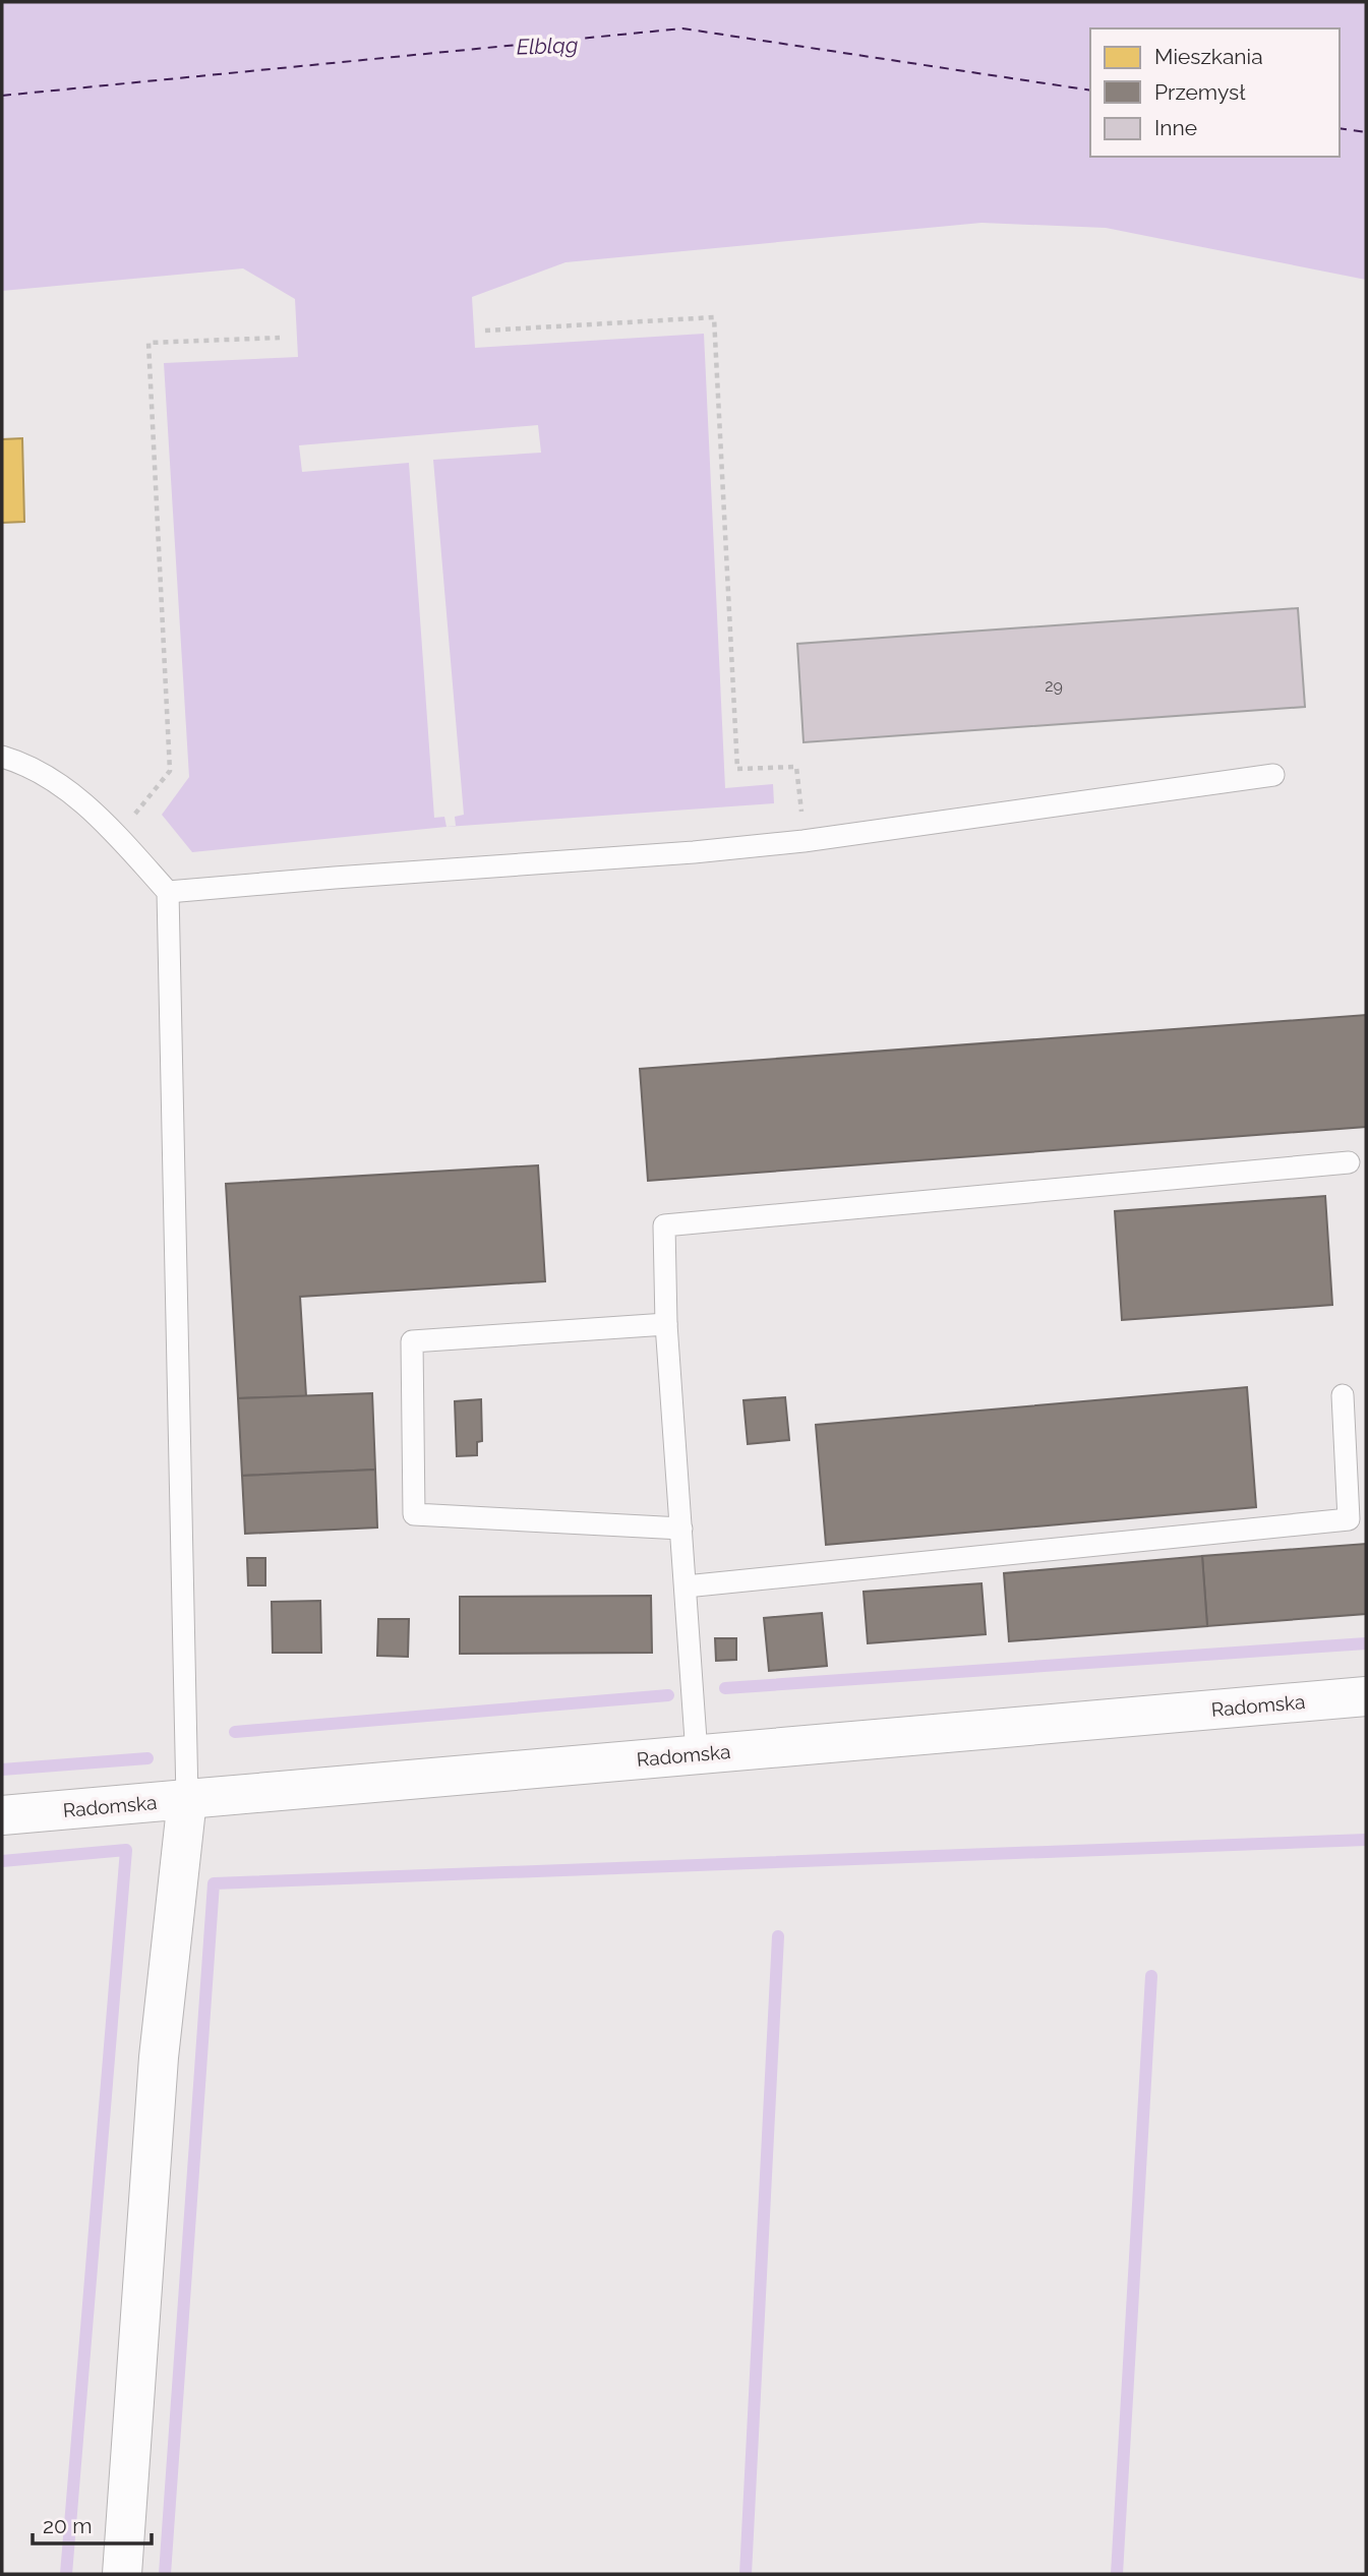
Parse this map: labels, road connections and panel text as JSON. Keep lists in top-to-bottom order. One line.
{"streets":{"street":["Radomska"]},"water":["Elbląg"],"house_numbers":["29"],"legend":["Mieszkania","Przemysł","Inne"],"scale_bar":"20 m"}
